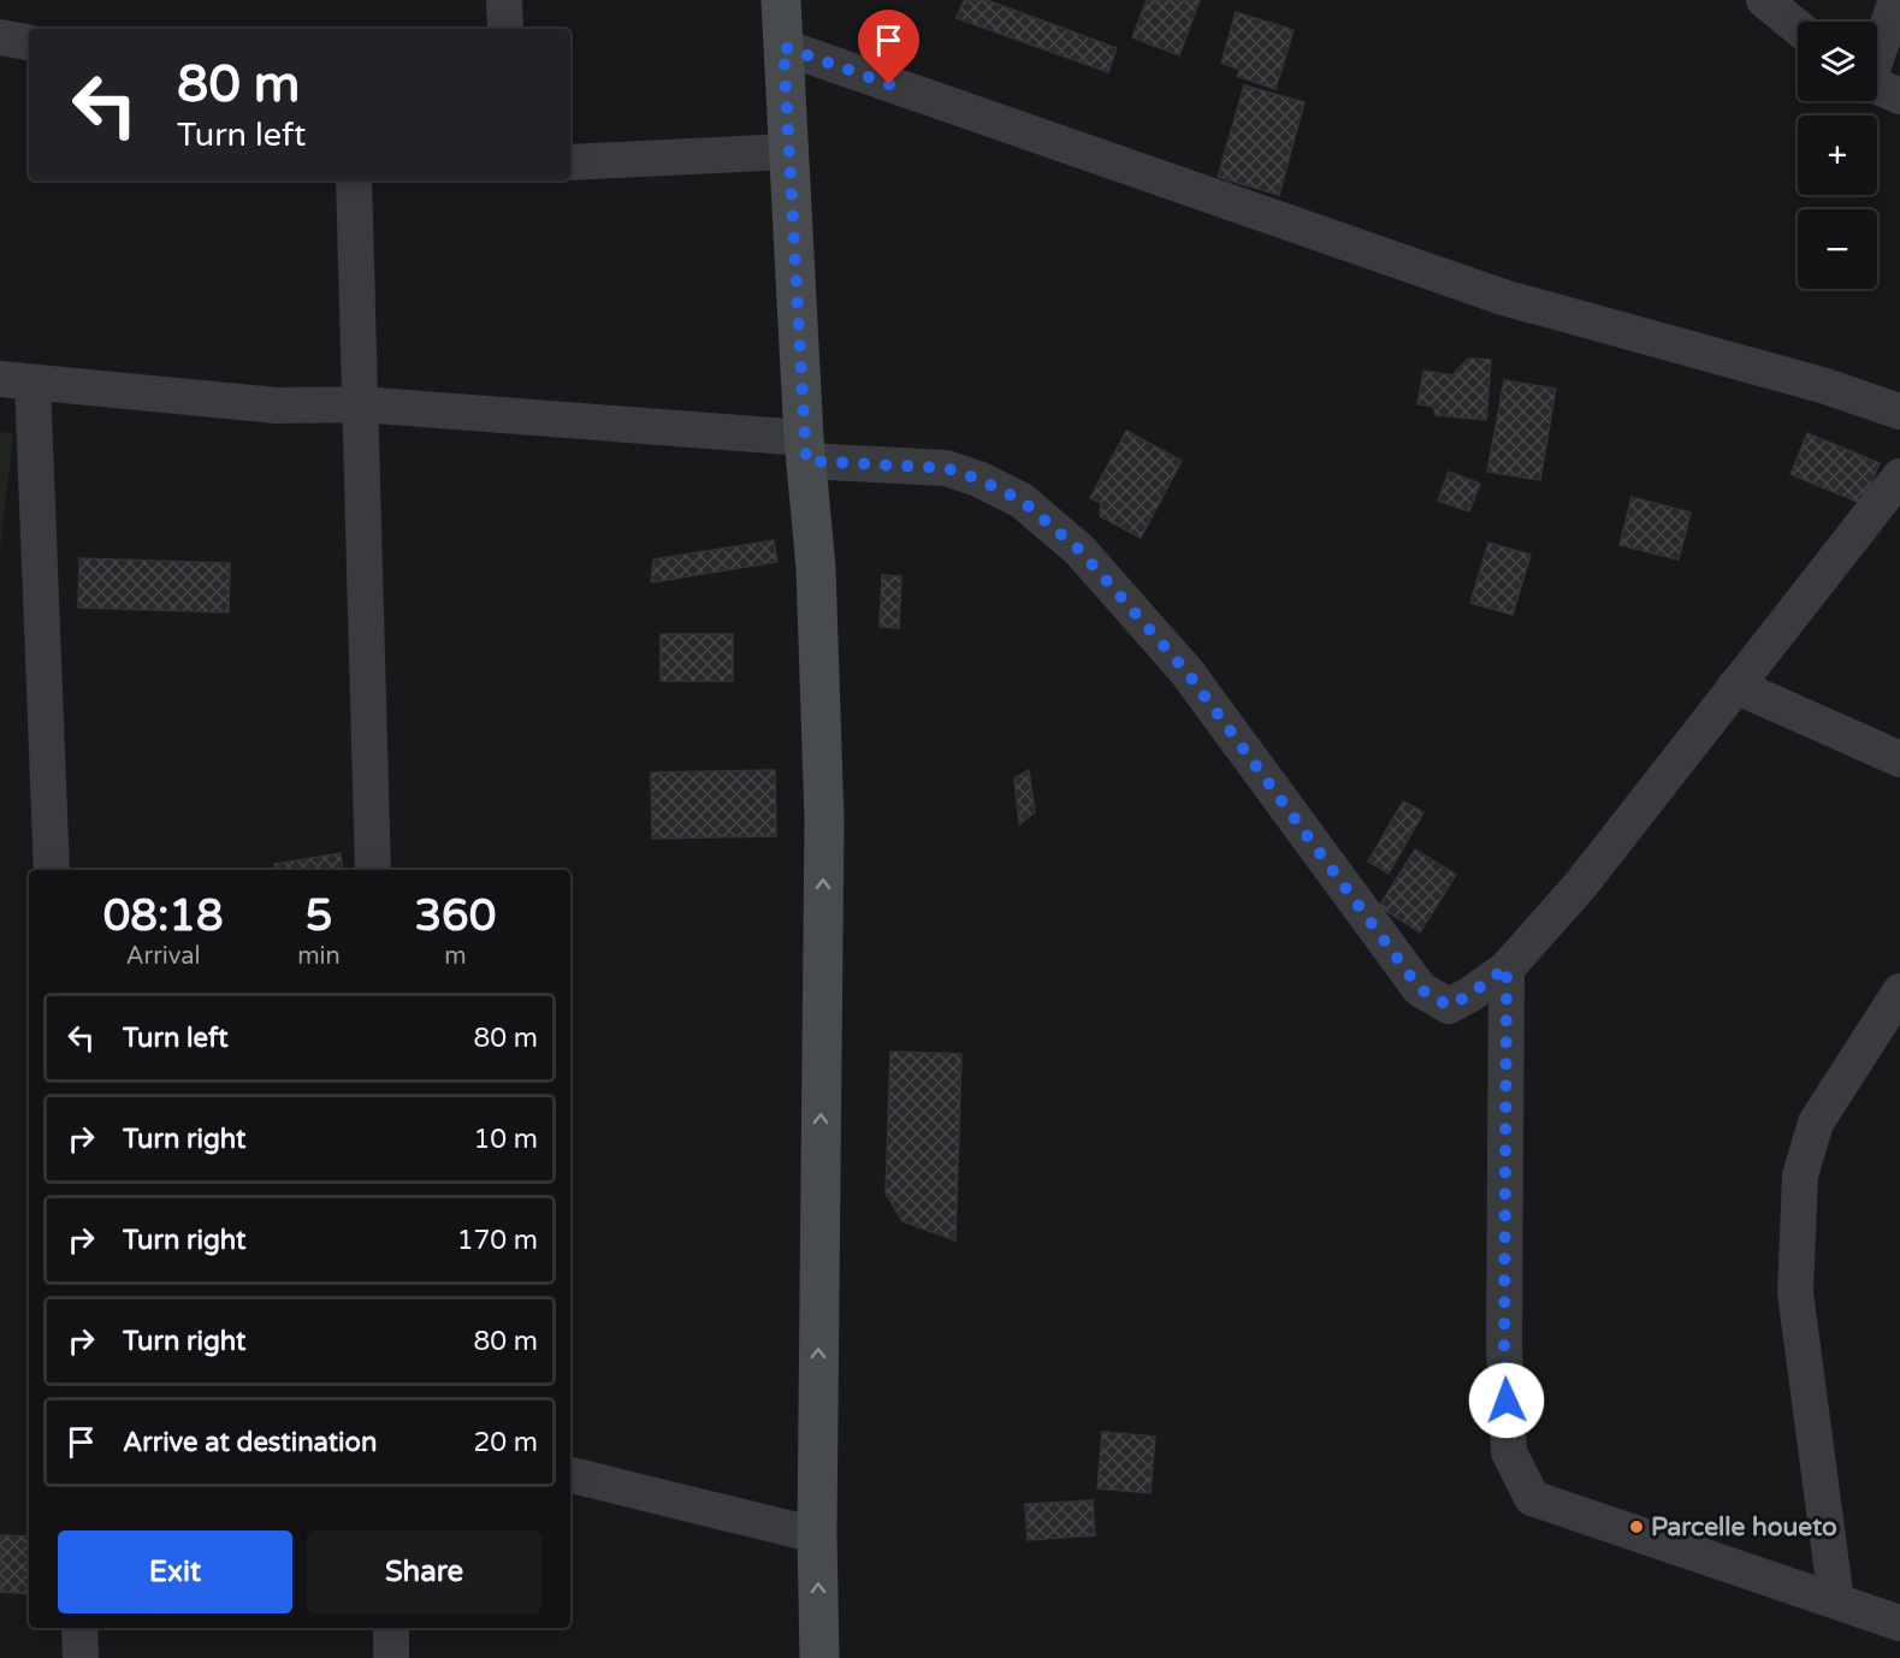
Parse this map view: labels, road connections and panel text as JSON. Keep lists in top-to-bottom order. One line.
{"places":["Parcelle houeto"],"page":{"map_buttons":["+","−"],"turn":["80 m","Turn left"],"eta":["08:18","Arrival","5","min","360","m"],"list":[{"name":"Turn left","value":"80 m"},{"name":"Turn right","value":"10 m"},{"name":"Turn right","value":"170 m"},{"name":"Turn right","value":"80 m"},{"name":"Arrive at destination","value":"20 m"}],"buttons":["Exit","Share"]}}
